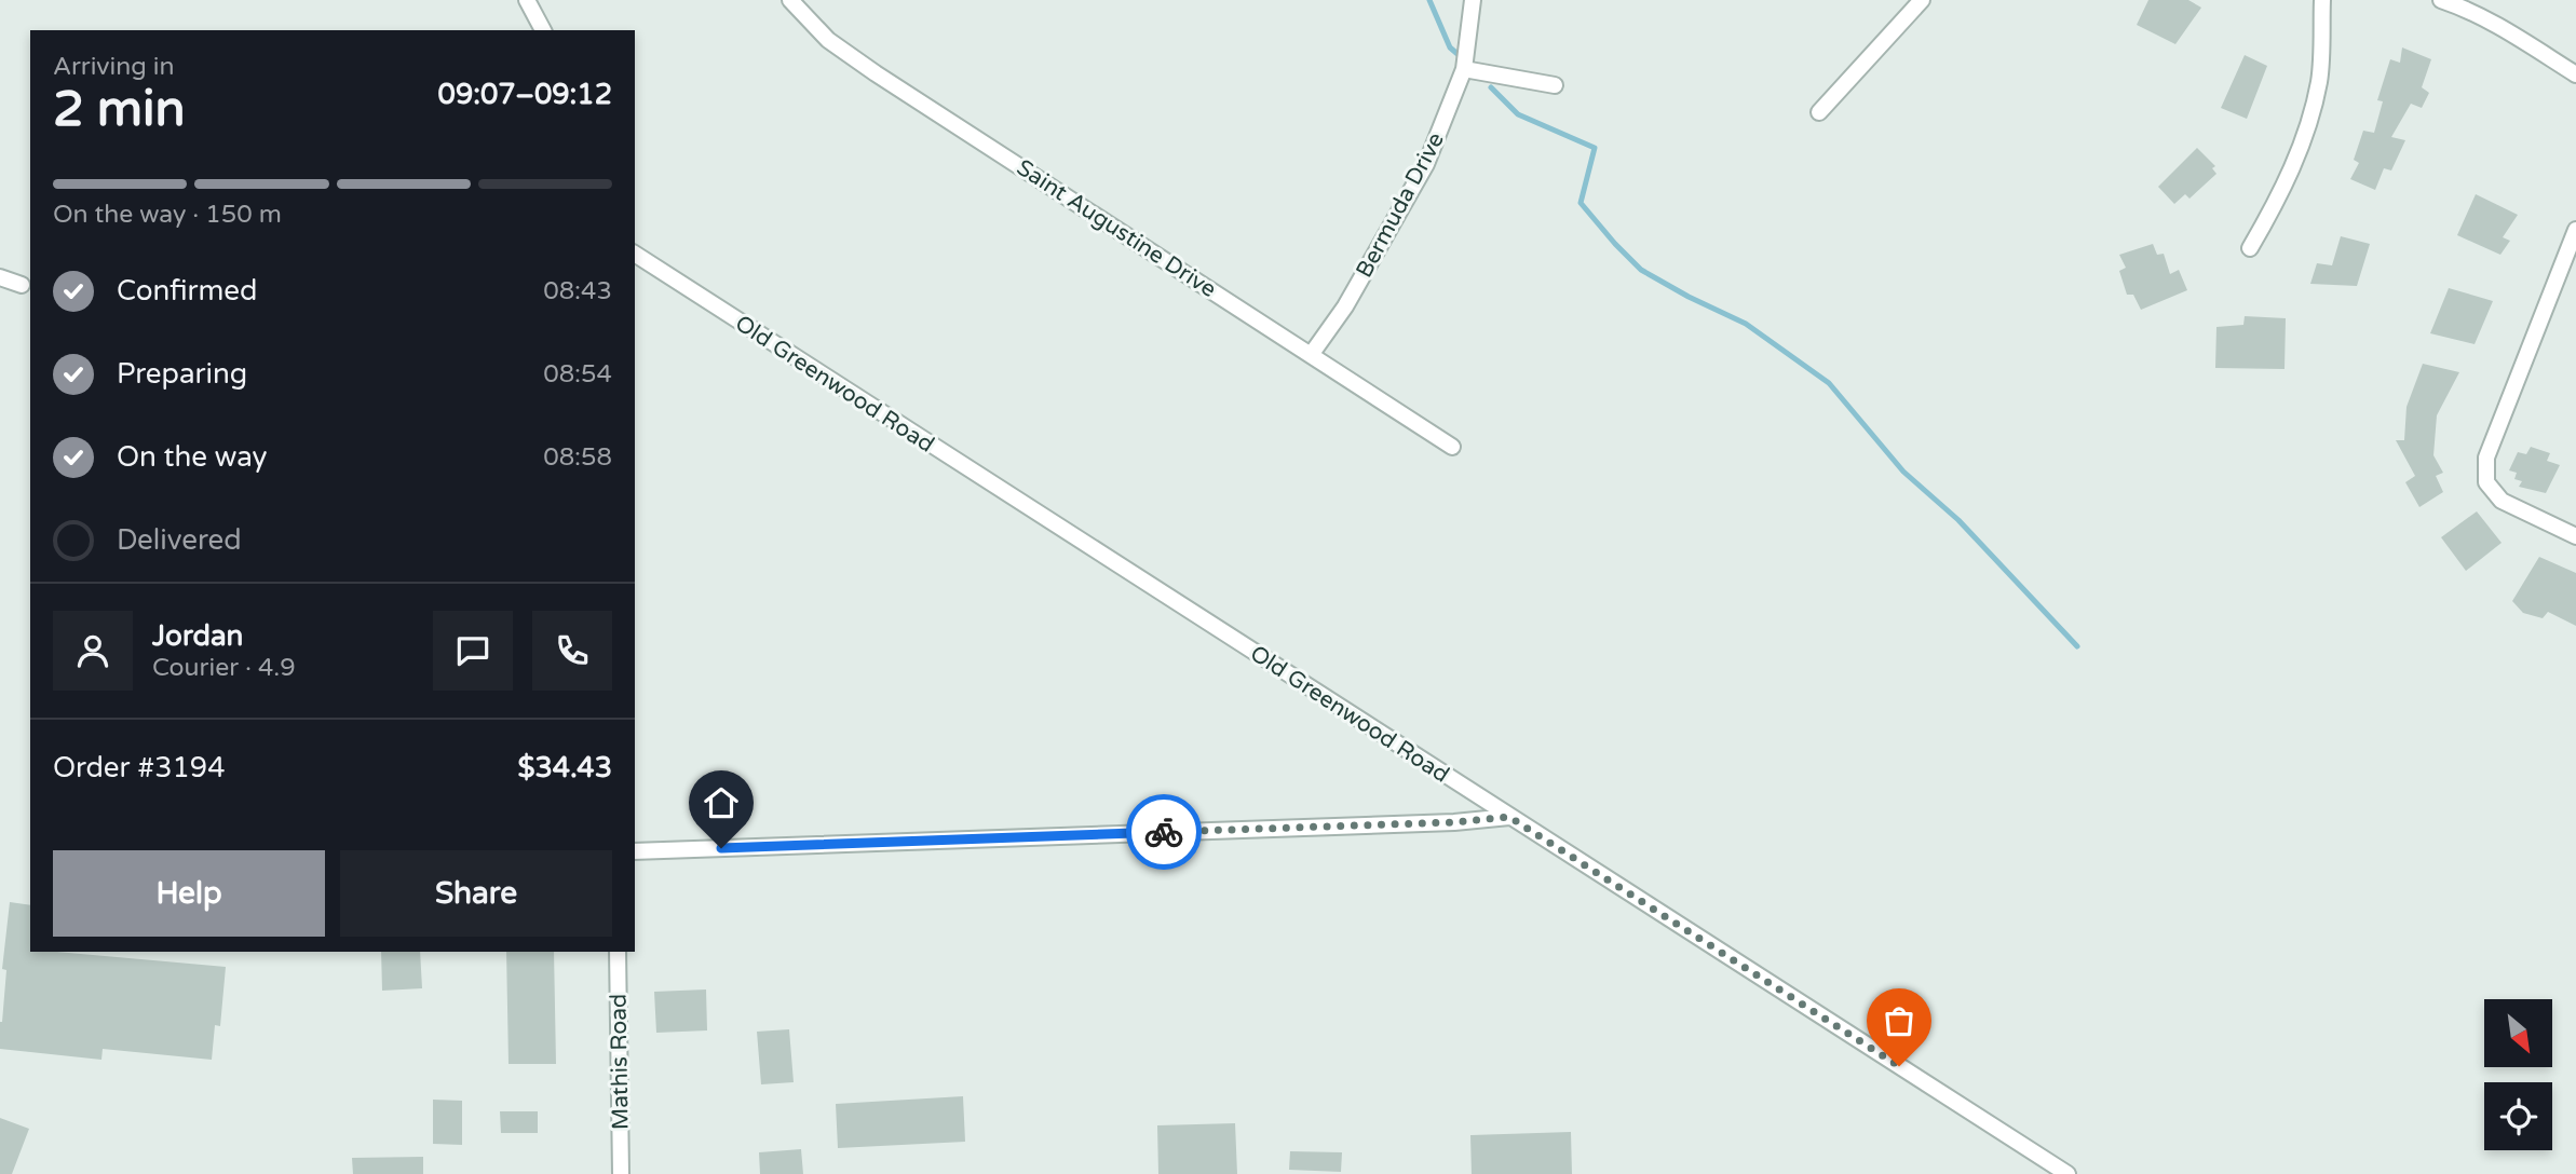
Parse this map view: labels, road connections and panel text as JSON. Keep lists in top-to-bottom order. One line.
{"streets":{"street":["Bermuda Drive","Saint Augustine Drive","Old Greenwood Road","Mathis Road"]},"crossings":[["Bermuda Drive","Saint Augustine Drive"]],"north":"bottom right","page":{"heading":["2 min","Arriving in","09:07–09:12"],"panel":["Jordan","Courier · 4.9","Order #3194","$34.43"],"bar":"On the way · 150 m","list":[["Confirmed","08:43"],["Preparing","08:54"],["On the way","08:58"],"Delivered"],"buttons":["Help","Share"]}}
